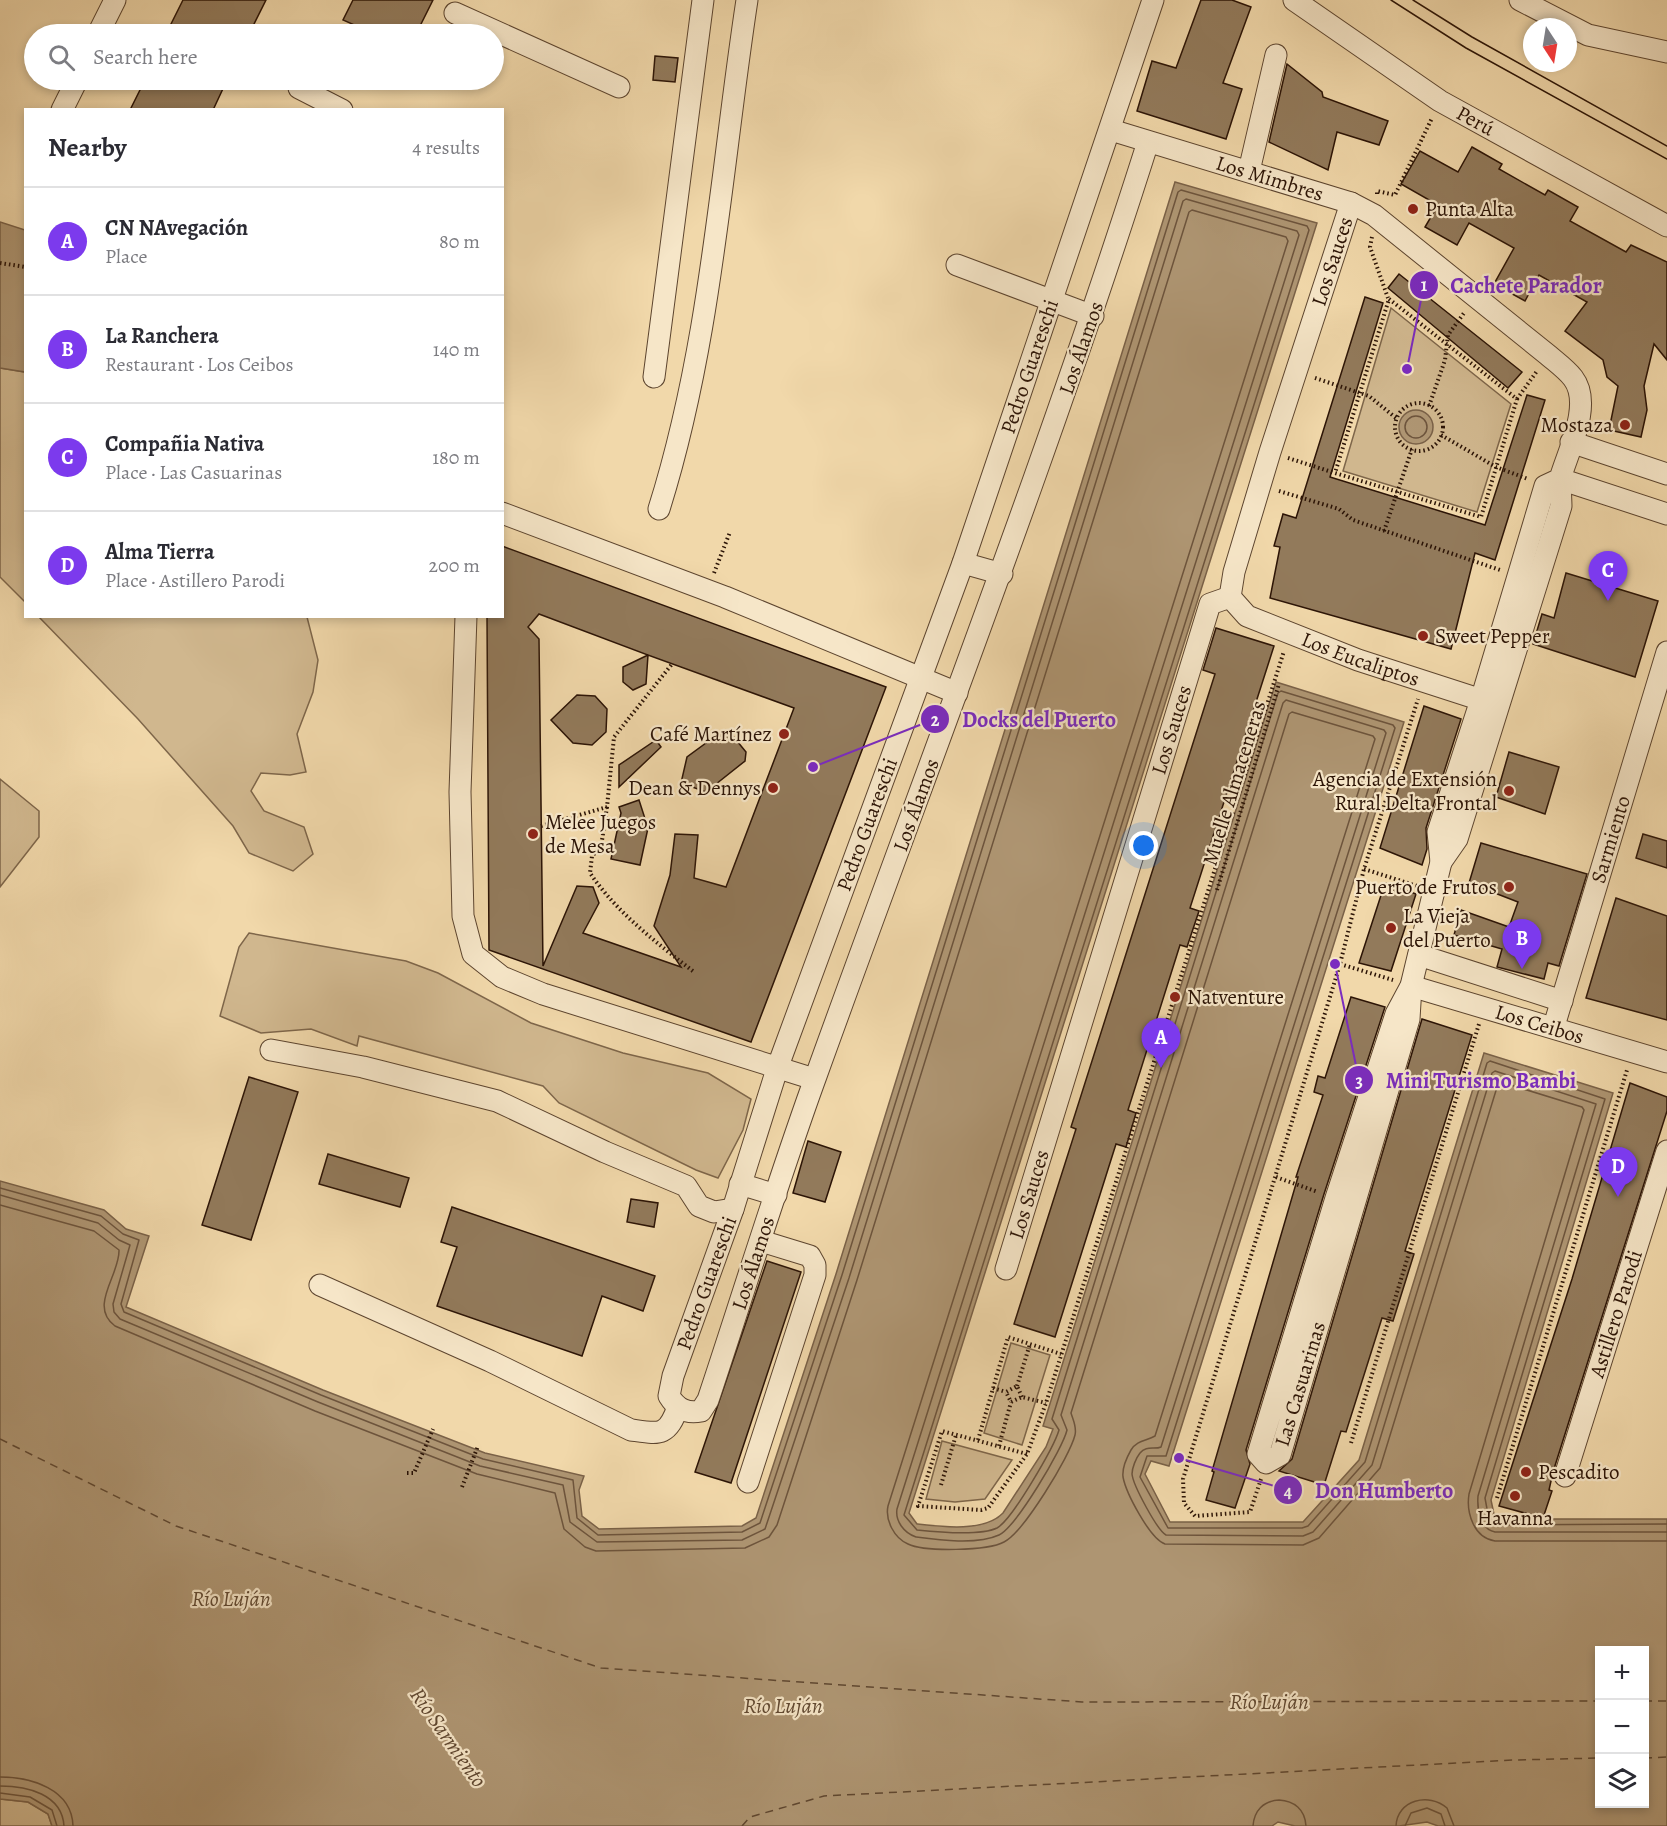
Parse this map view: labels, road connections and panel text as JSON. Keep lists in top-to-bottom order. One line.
{"streets":{"street":["Perú","Los Mimbres","Los Sauces","Los Álamos","Pedro Guareschi","Los Eucaliptos","Sarmiento","Los Ceibos","Astillero Parodi","Las Casuarinas"],"path":["Muelle Almaceneras"]},"crossings":[["Perú","Los Sauces"],["Los Mimbres","Los Sauces"],["Los Mimbres","Los Álamos"],["Los Mimbres","Pedro Guareschi"],["Los Mimbres","Las Casuarinas"],["Los Sauces","Los Eucaliptos"],["Los Álamos","Pedro Guareschi"],["Los Eucaliptos","Las Casuarinas"],["Sarmiento","Los Ceibos"],["Los Ceibos","Las Casuarinas"]],"water":["Río Luján","Río Sarmiento"],"places":["Punta Alta","Cachete Parador","Mostaza","Sweet Pepper","Café Martínez","Docks del Puerto","Dean & Dennys","Agencia de Extensión Rural Delta Frontal","Melee Juegos de Mesa","Puerto de Frutos","La Vieja del Puerto","Mini Turismo Bambi","Natventure","Don Humberto","Pescadito","Havanna"],"north":"bottom","page":{"search":"Search here","heading":["Nearby","4 results"],"list":[{"mark":"A","name":"CN NAvegación","note":"Place","value":"80 m"},{"mark":"B","name":"La Ranchera","note":"Restaurant · Los Ceibos","value":"140 m"},{"mark":"C","name":"Compañia Nativa","note":"Place · Las Casuarinas","value":"180 m"},{"mark":"D","name":"Alma Tierra","note":"Place · Astillero Parodi","value":"200 m"}],"pins":["C","B","A","D"],"map_buttons":["+","−"]}}
